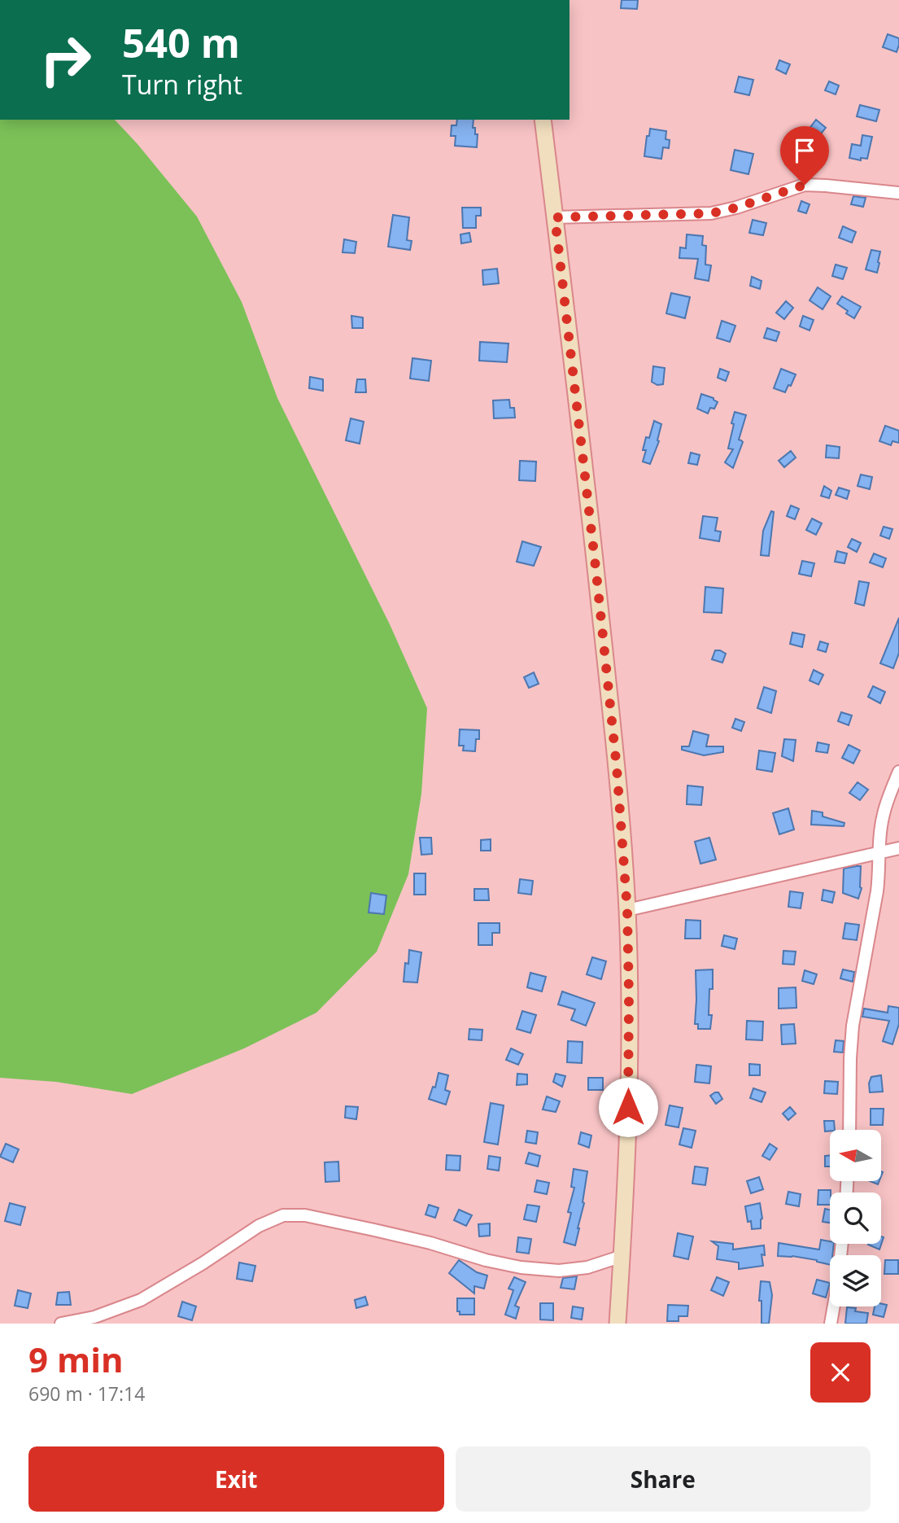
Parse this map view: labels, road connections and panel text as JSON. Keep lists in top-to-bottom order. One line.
{"north":"left","page":{"turn":["540 m","Turn right"],"heading":["9 min","690 m · 17:14"],"buttons":["Exit","Share"]}}
